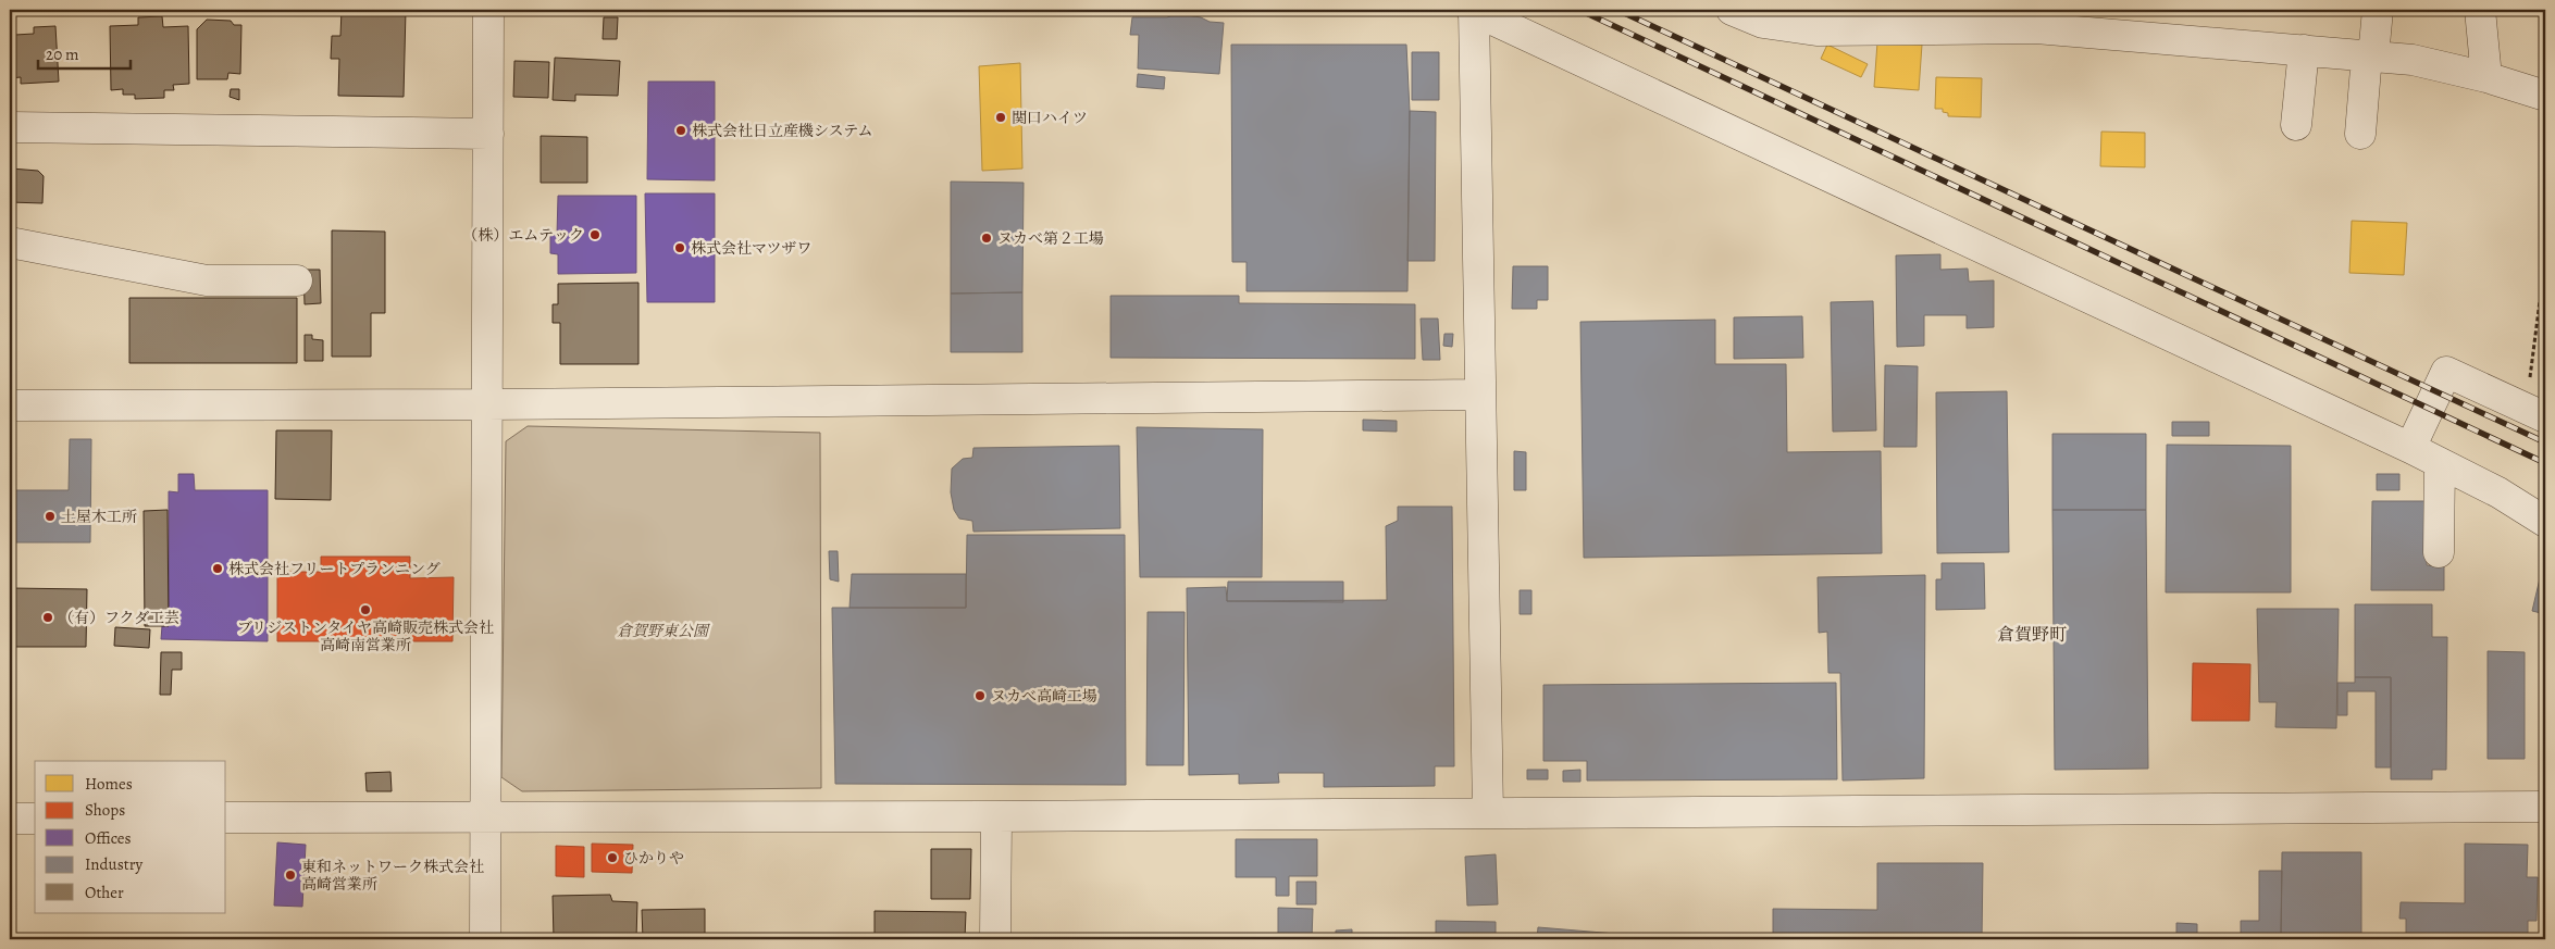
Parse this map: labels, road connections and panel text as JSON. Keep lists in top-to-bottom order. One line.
{"districts":["倉賀野町"],"parks":["倉賀野東公園"],"places":["関口ハイツ","株式会社日立産機システム","（株）エムテック","ヌカべ第２工場","株式会社マツザワ","土屋木工所","株式会社フリートプランニング","ブリジストンタイヤ高崎販売株式会社 高崎南営業所","（有）フクダ工芸","ヌカべ高崎工場","ひかりや","東和ネットワーク株式会社 高崎営業所"],"legend":["Homes","Shops","Offices","Industry","Other"],"scale_bar":"20 m"}
